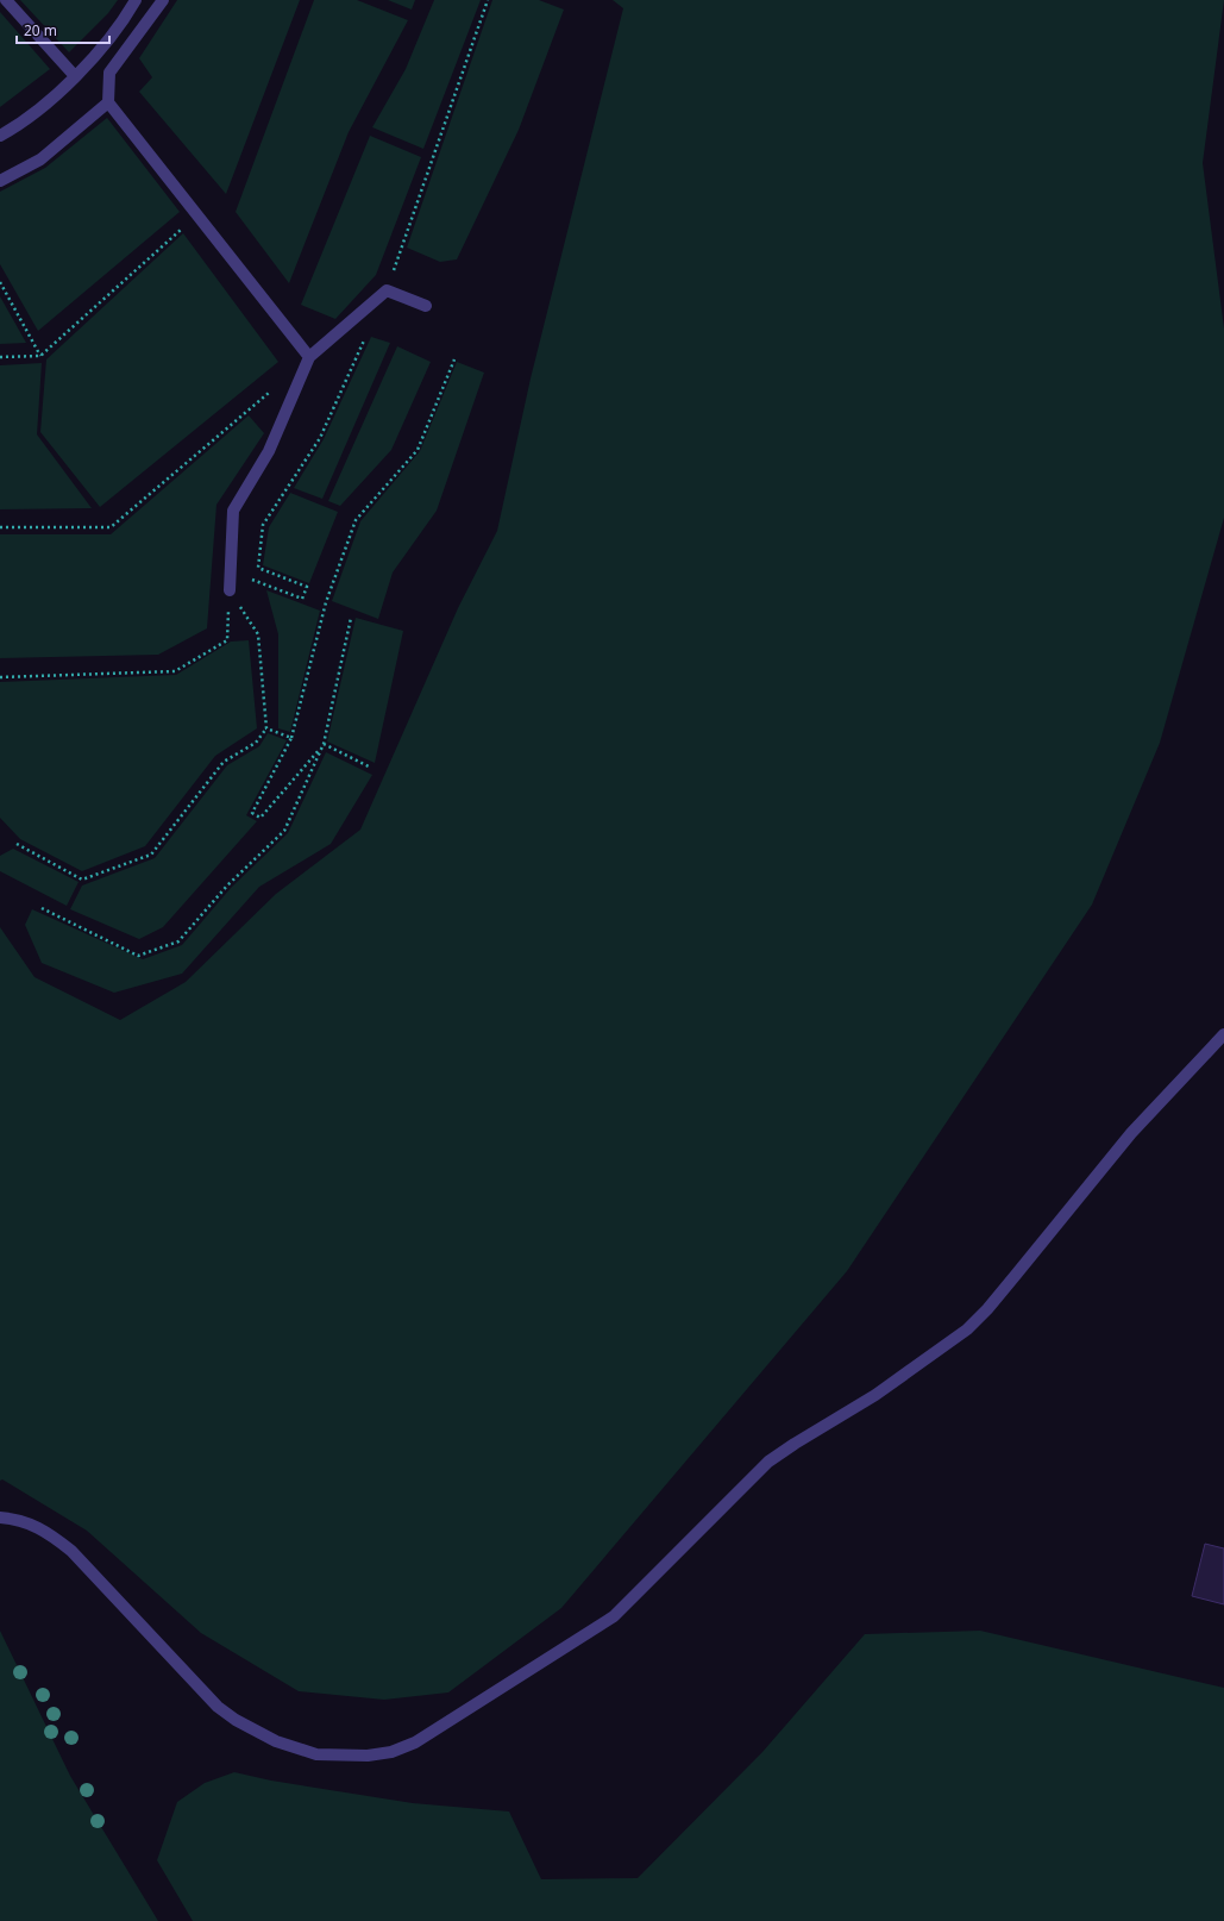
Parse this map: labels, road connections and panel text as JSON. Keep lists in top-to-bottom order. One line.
{"scale_bar":"20 m"}
